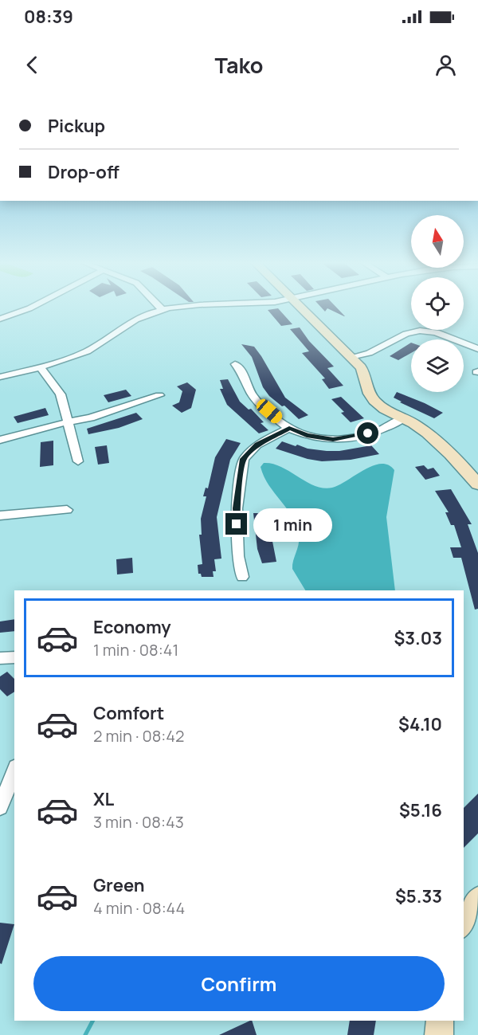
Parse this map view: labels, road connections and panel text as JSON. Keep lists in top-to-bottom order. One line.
{"north":"top","page":{"status":"08:39","header":"Tako","banner":["Pickup","Drop-off"],"bubble":"1 min","list":[{"name":"Economy","note":"1 min · 08:41","value":"$3.03"},{"name":"Comfort","note":"2 min · 08:42","value":"$4.10"},{"name":"XL","note":"3 min · 08:43","value":"$5.16"},{"name":"Green","note":"4 min · 08:44","value":"$5.33"}],"buttons":"Confirm"}}
